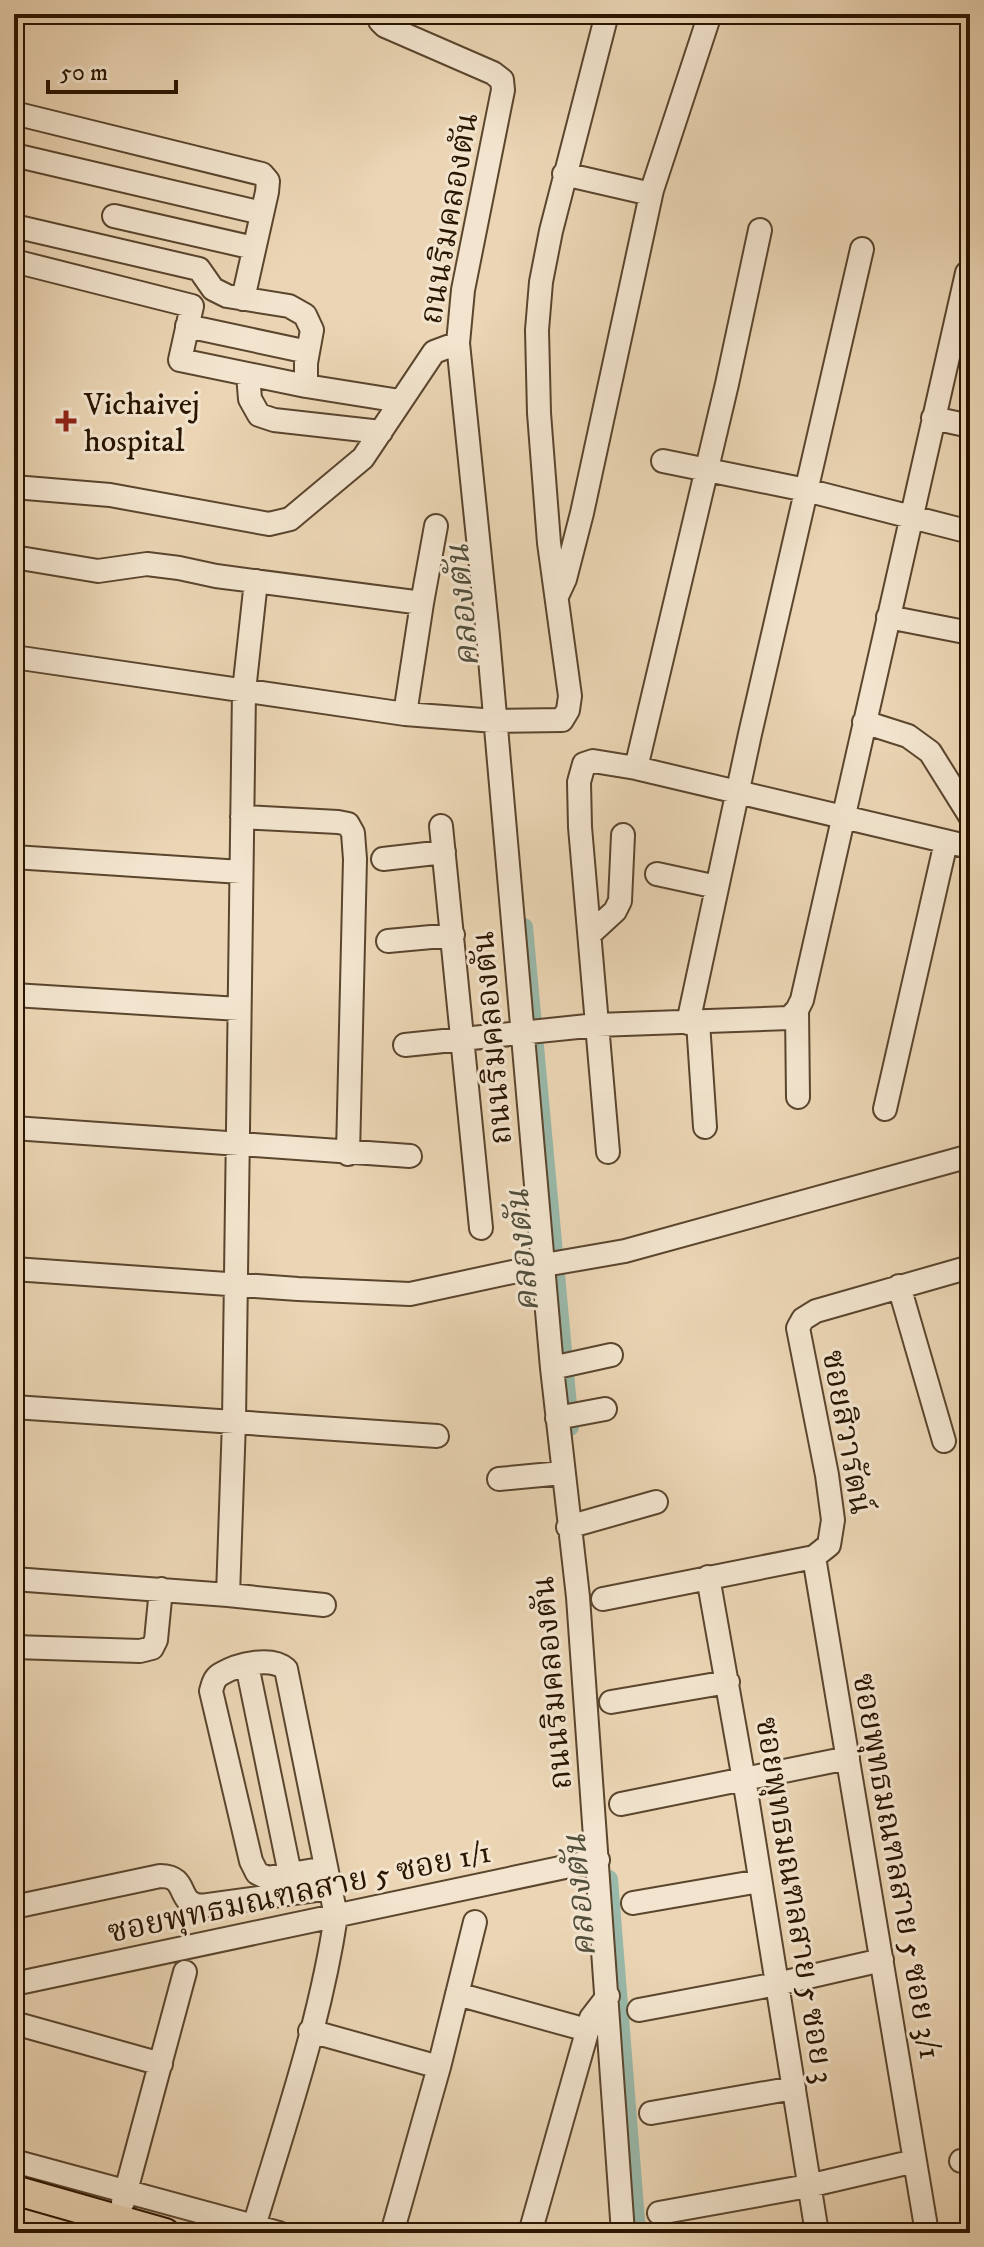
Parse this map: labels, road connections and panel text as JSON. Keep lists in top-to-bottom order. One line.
{"streets":{"street":["ถนนริมคลองตัน","ซอยสิวารัตน์","ซอยพุทธมณฑลสาย 5 ซอย 3/1","ซอยพุทธมณฑลสาย 5 ซอย 1/1","ซอยพุทธมณฑลสาย 5 ซอย 3"]},"crossings":[["ถนนริมคลองตัน","ซอยพุทธมณฑลสาย 5 ซอย 1/1"],["ซอยสิวารัตน์","ซอยพุทธมณฑลสาย 5 ซอย 3/1"]],"water":["คลองตัน"],"places":{"health":["Vichaivej hospital"]},"scale_bar":"50 m"}
